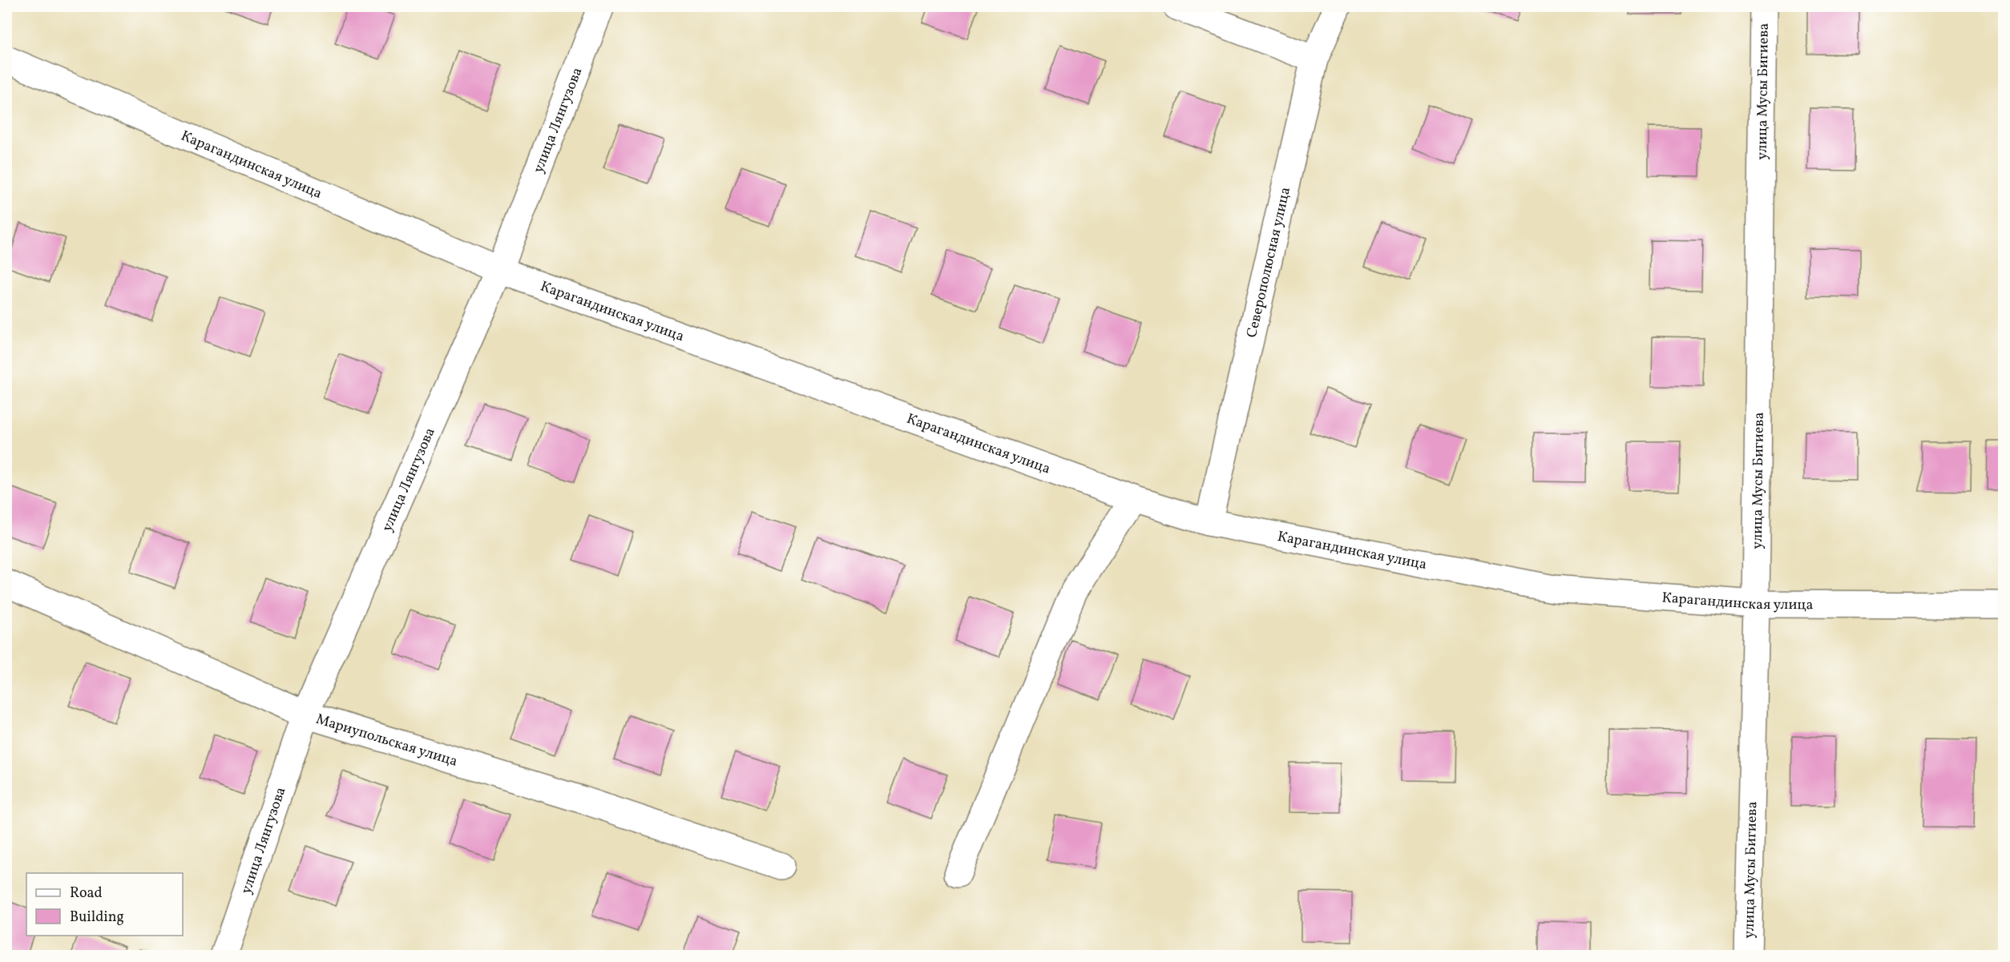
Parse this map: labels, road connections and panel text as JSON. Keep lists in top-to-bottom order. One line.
{"streets":{"street":["улица Мусы Бигиева","улица Лянгузова","Карагандинская улица","Северополюсная улица","Мариупольская улица"]},"crossings":[["улица Мусы Бигиева","Карагандинская улица"],["улица Лянгузова","Карагандинская улица"],["улица Лянгузова","Мариупольская улица"],["Карагандинская улица","Северополюсная улица"]],"legend":["Road","Building"]}
